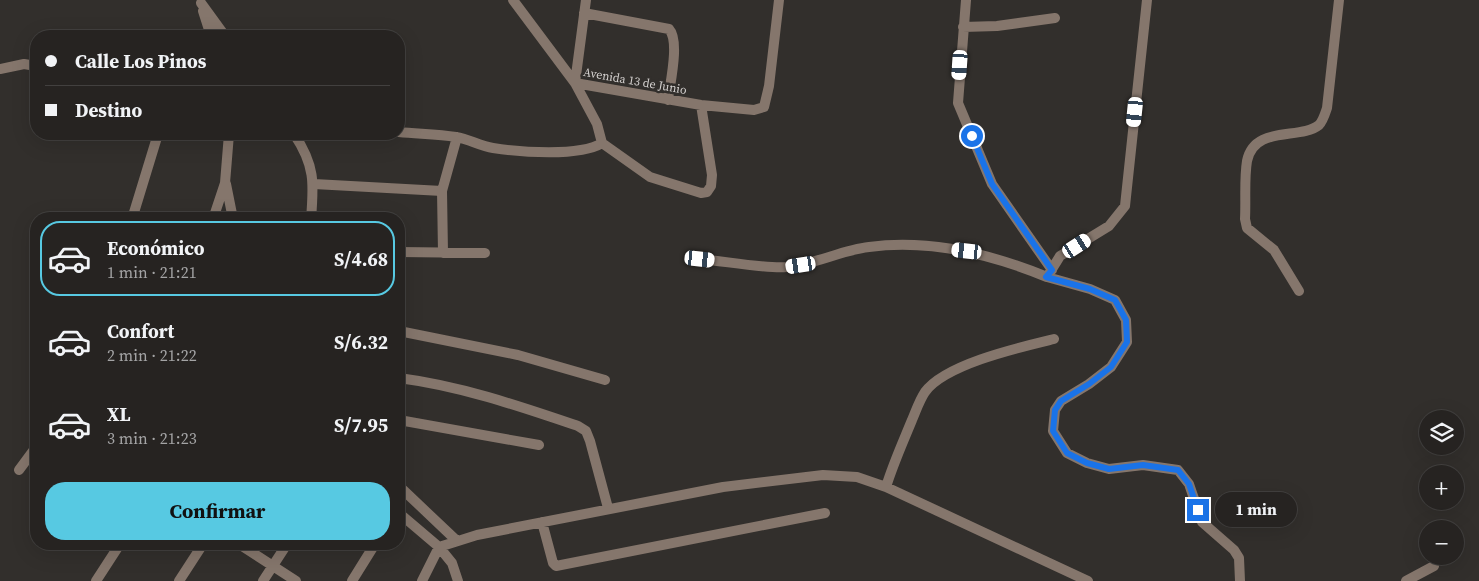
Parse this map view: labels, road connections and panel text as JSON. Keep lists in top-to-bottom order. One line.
{"streets":{"street":["Avenida 13 de Junio"]},"page":{"banner":["Calle Los Pinos","Destino"],"list":[{"name":"Económico","note":"1 min · 21:21","value":"S/4.68"},{"name":"Confort","note":"2 min · 21:22","value":"S/6.32"},{"name":"XL","note":"3 min · 21:23","value":"S/7.95"}],"map_buttons":["+","−"],"buttons":"Confirmar","bubble":"1 min"}}
